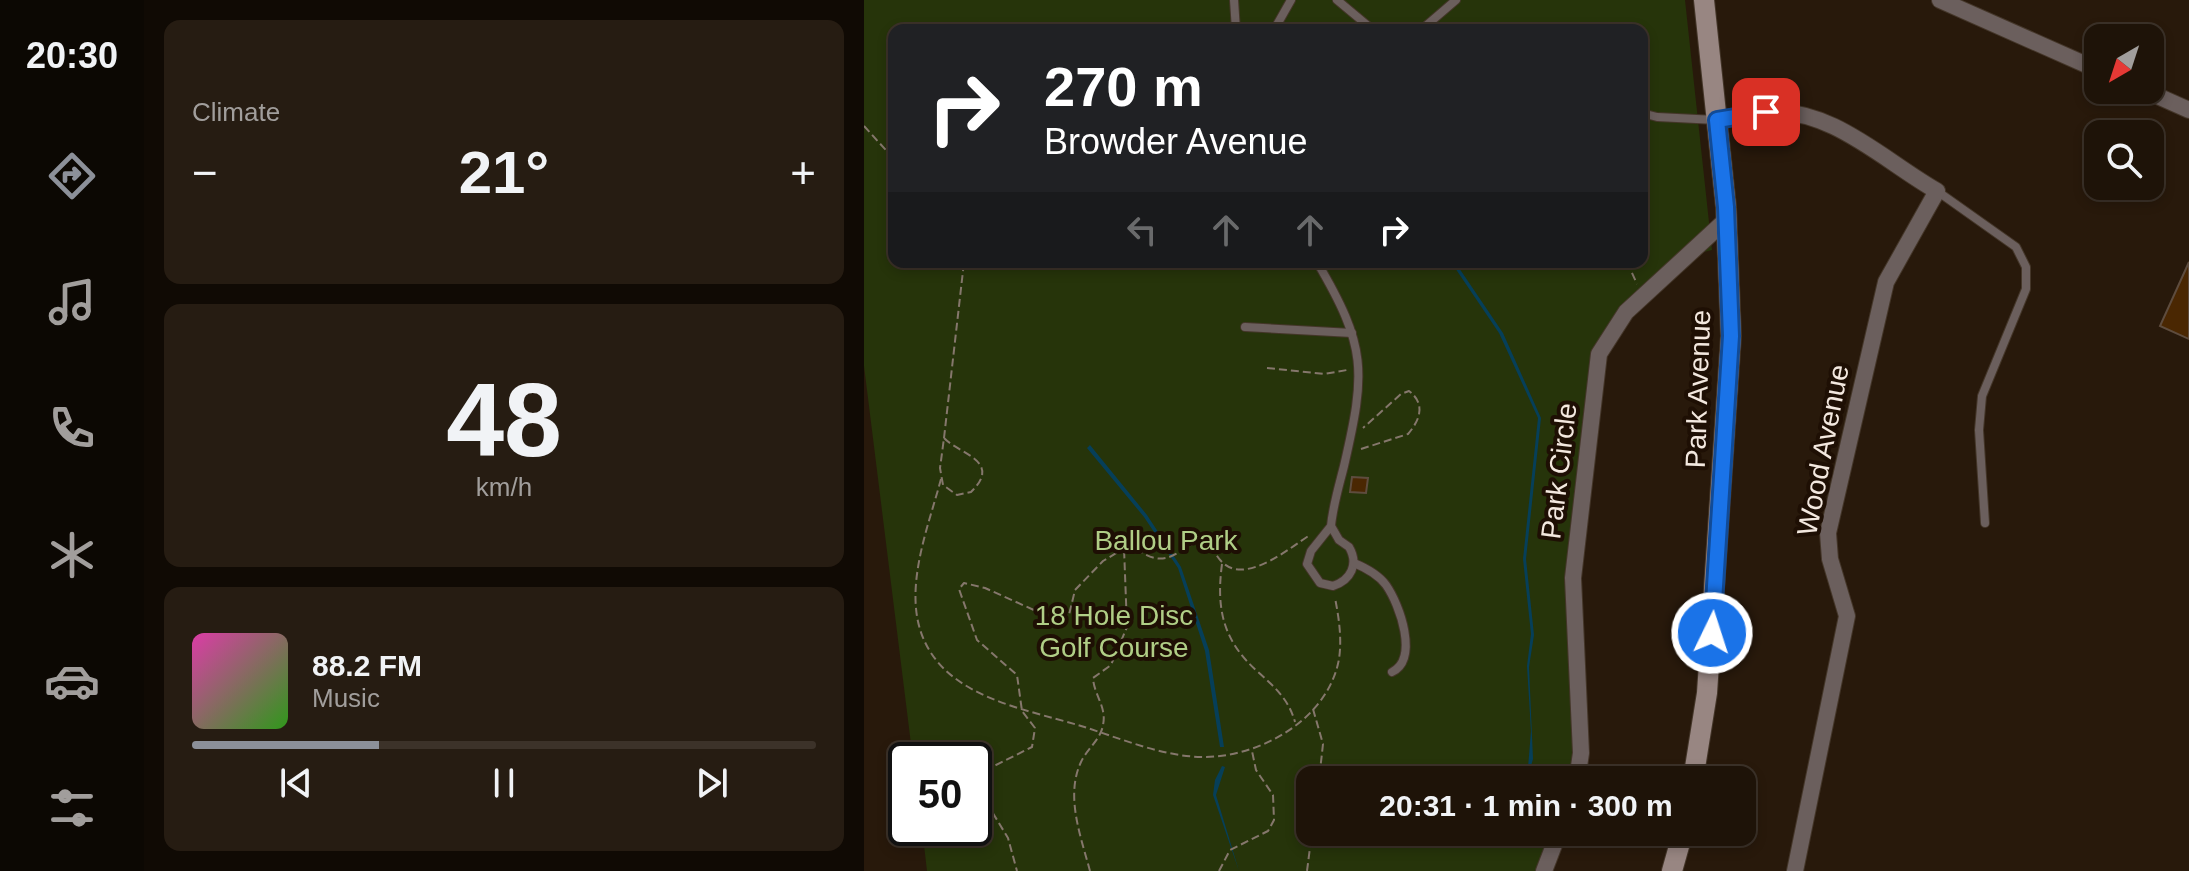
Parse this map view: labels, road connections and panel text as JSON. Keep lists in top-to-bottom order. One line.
{"streets":{"main road":["Park Avenue"],"street":["Wood Avenue","Park Circle"]},"crossings":[["Park Avenue","Park Circle"]],"parks":["Ballou Park","18 Hole Disc Golf Course"],"north":"bottom left","page":{"tabs":"20:30","tile":["Climate",["48","km/h"]],"turn":["270 m","Browder Avenue"],"heat":["−","21°","+"],"song":["88.2 FM","Music"],"limit":"50","trip":"20:31 · 1 min · 300 m"}}
